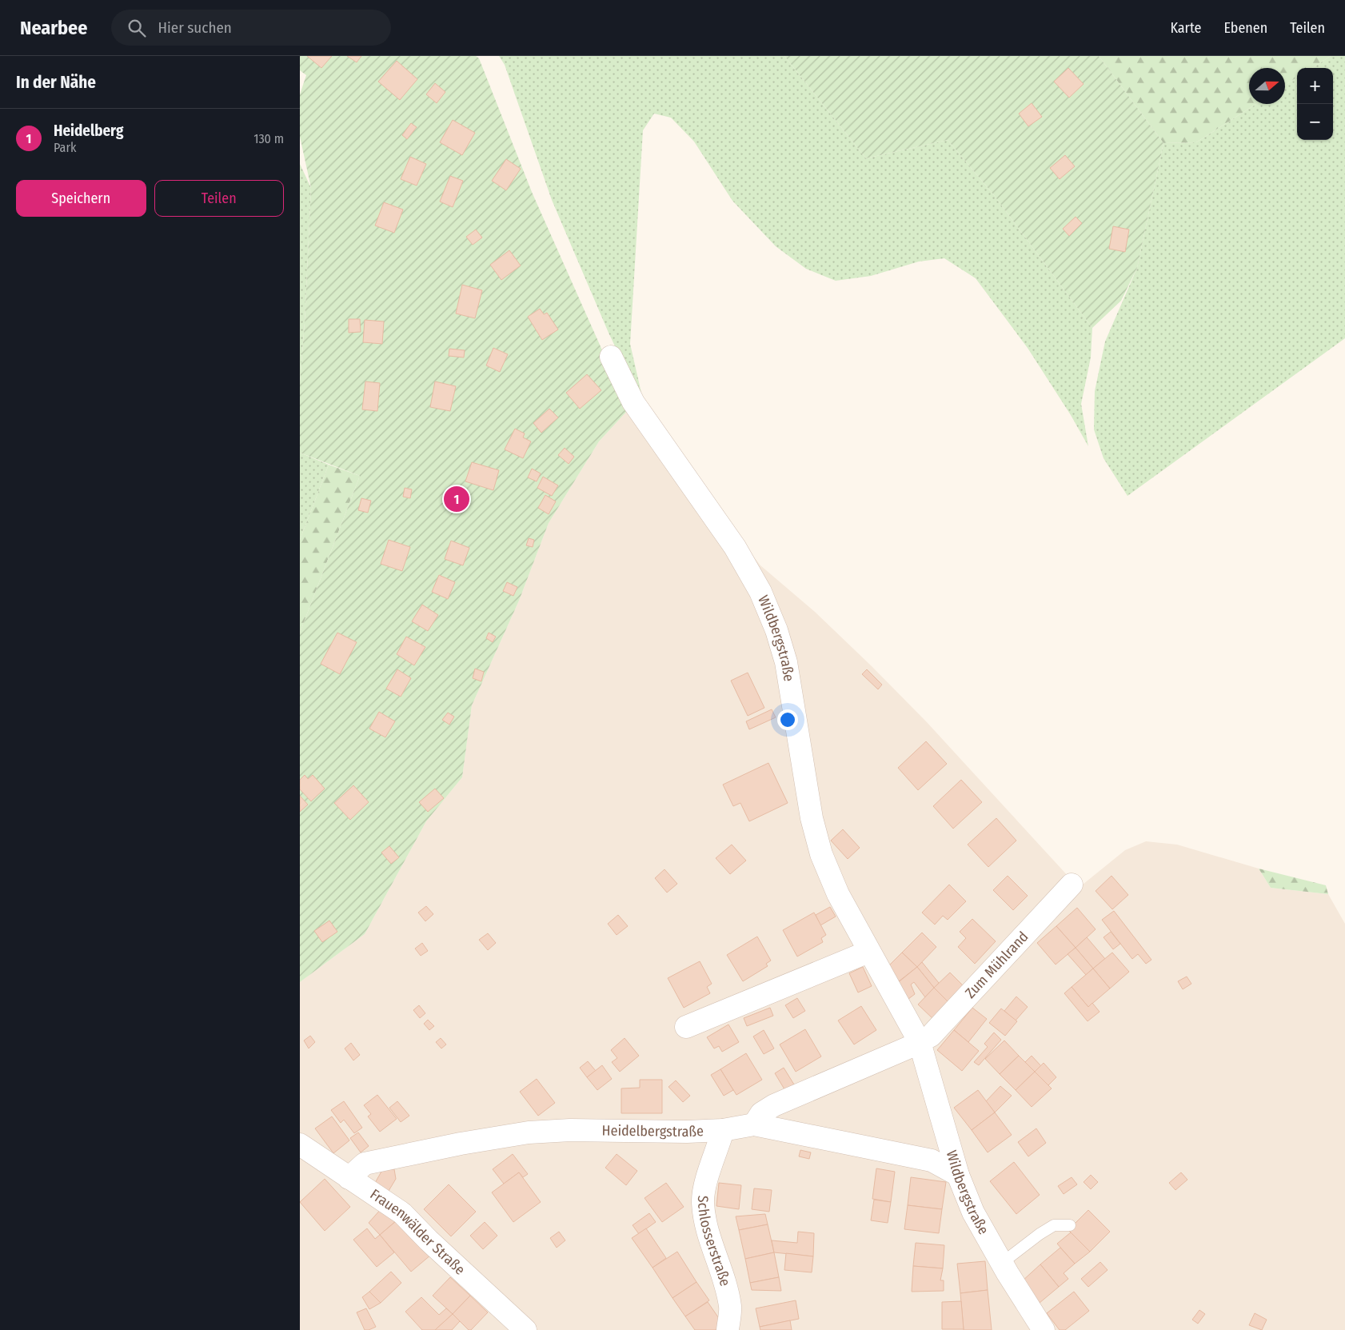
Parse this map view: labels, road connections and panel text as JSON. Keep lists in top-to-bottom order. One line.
{"streets":{"street":["Wildbergstraße","Zum Mühlrand","Heidelbergstraße","Frauenwälder Straße","Schlosserstraße"]},"crossings":[["Wildbergstraße","Zum Mühlrand"],["Wildbergstraße","Heidelbergstraße"],["Heidelbergstraße","Frauenwälder Straße"],["Heidelbergstraße","Schlosserstraße"]],"north":"right","page":{"header":"Nearbee","search":"Hier suchen","nav":["Karte","Ebenen","Teilen"],"heading":"In der Nähe","map_buttons":["+","−"],"list":[{"mark":"1","name":"Heidelberg","note":"Park","value":"130 m"}],"buttons":["Speichern","Teilen"],"pins":"1"}}
